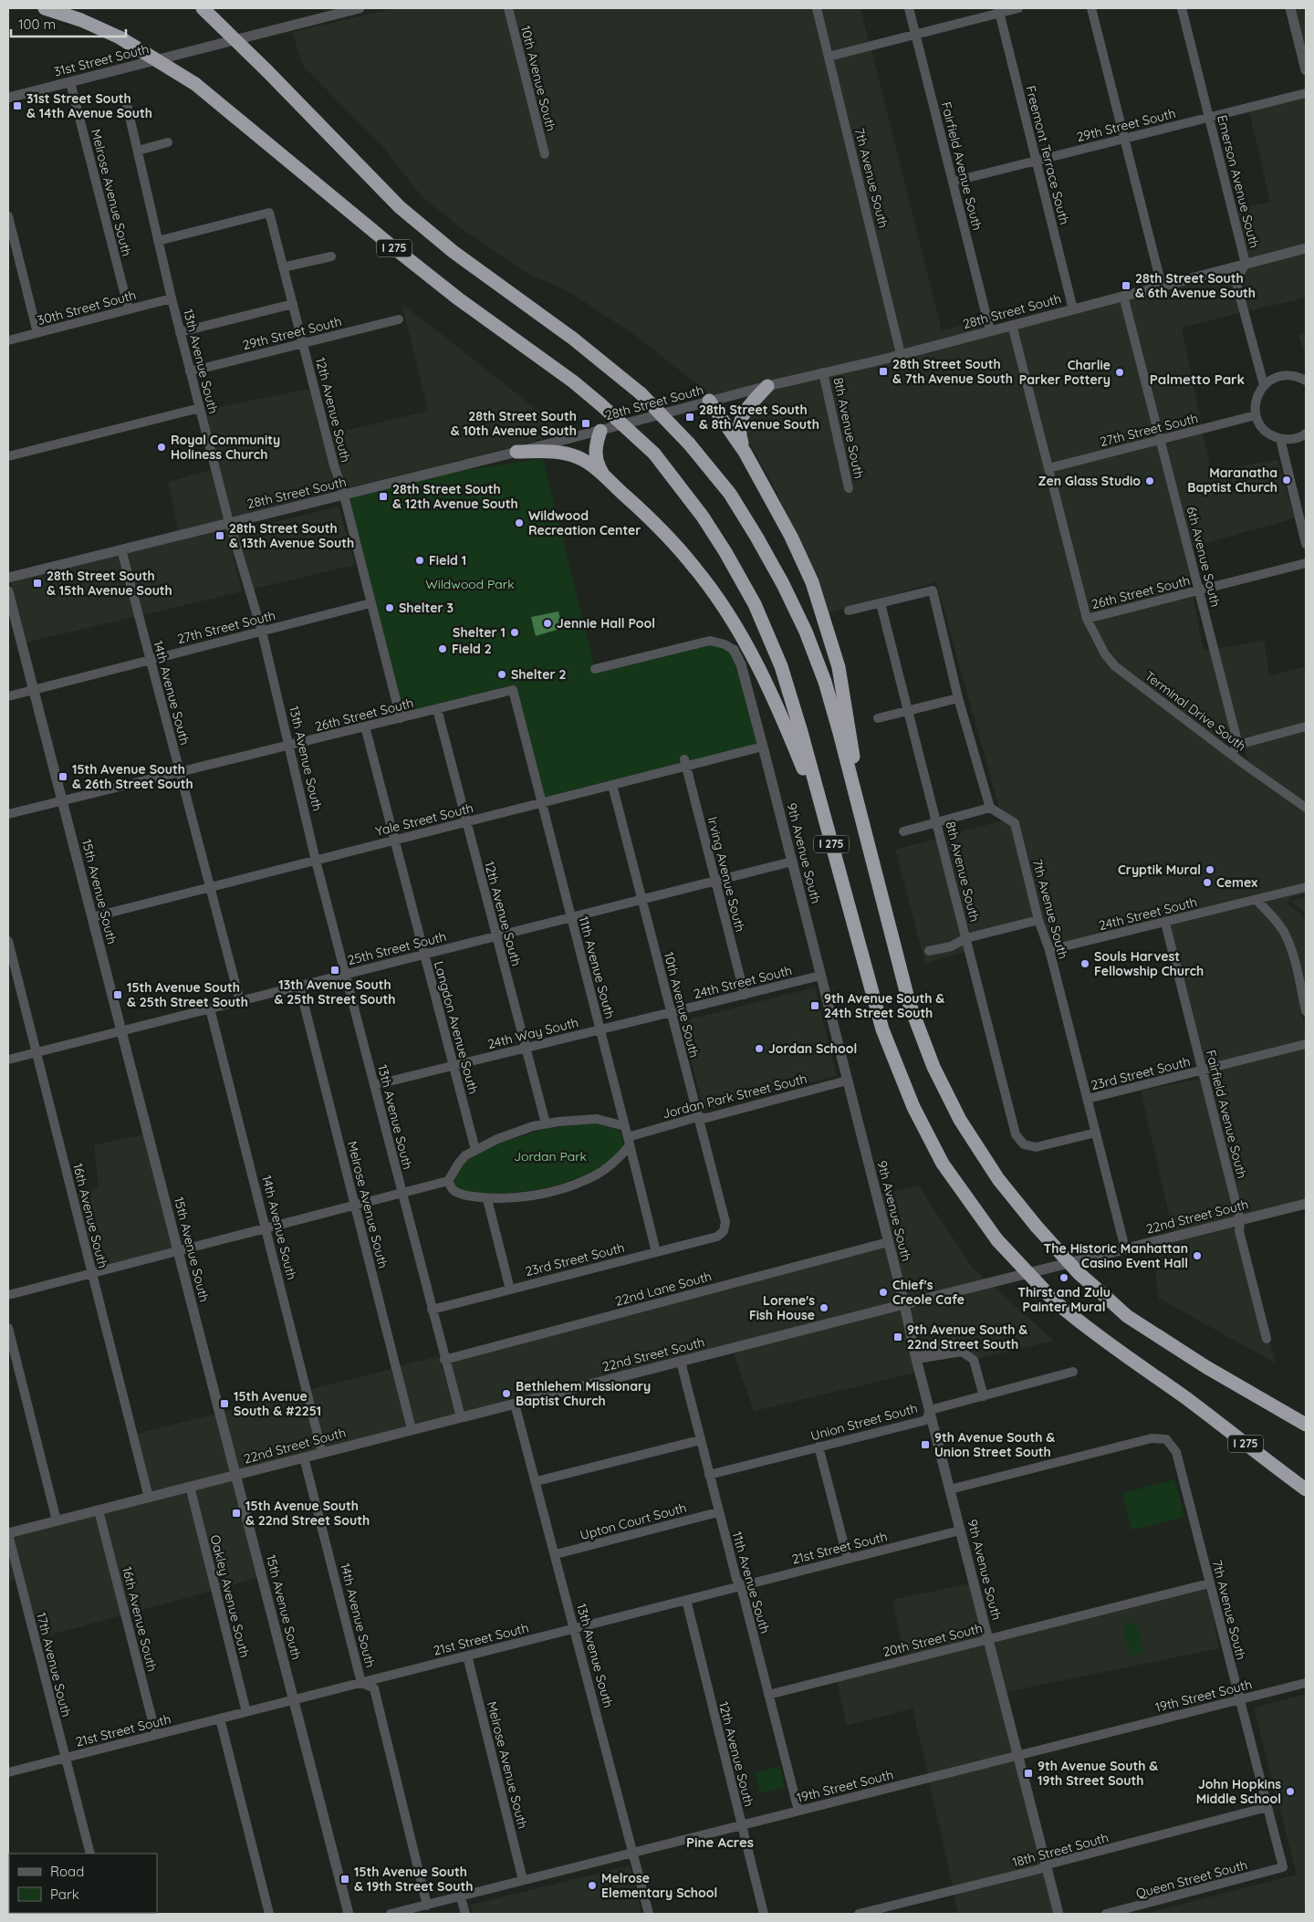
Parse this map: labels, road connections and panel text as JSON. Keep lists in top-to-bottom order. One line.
{"streets":{"highway":["I 275"],"street":["31st Street South","10th Avenue South","29th Street South","Freemont Terrace South","Fairfield Avenue South","7th Avenue South","Emerson Avenue South","Melrose Avenue South","30th Street South","28th Street South","13th Avenue South","12th Avenue South","8th Avenue South","27th Street South","6th Avenue South","26th Street South","14th Avenue South","Terminal Drive South","Yale Street South","9th Avenue South","Irving Avenue South","15th Avenue South","24th Street South","25th Street South","11th Avenue South","Langdon Avenue South","24th Way South","23rd Street South","Jordan Park Street South","16th Avenue South","22nd Street South","22nd Lane South","Union Street South","Upton Court South","21st Street South","Oakley Avenue South","20th Street South","17th Avenue South","19th Street South","18th Street South","Queen Street South"]},"crossings":[["31st Street South","Melrose Avenue South"],["10th Avenue South","Yale Street South"],["10th Avenue South","24th Street South"],["10th Avenue South","25th Street South"],["10th Avenue South","24th Way South"],["10th Avenue South","23rd Street South"],["10th Avenue South","Jordan Park Street South"],["29th Street South","Freemont Terrace South"],["29th Street South","Fairfield Avenue South"],["29th Street South","Emerson Avenue South"],["29th Street South","13th Avenue South"],["29th Street South","12th Avenue South"],["Freemont Terrace South","28th Street South"],["Fairfield Avenue South","28th Street South"],["Fairfield Avenue South","24th Street South"],["Fairfield Avenue South","23rd Street South"],["Fairfield Avenue South","22nd Street South"],["7th Avenue South","28th Street South"],["7th Avenue South","8th Avenue South"],["7th Avenue South","9th Avenue South"],["7th Avenue South","24th Street South"],["7th Avenue South","23rd Street South"],["7th Avenue South","22nd Street South"],["7th Avenue South","20th Street South"],["7th Avenue South","19th Street South"],["7th Avenue South","18th Street South"],["7th Avenue South","Queen Street South"],["Emerson Avenue South","28th Street South"],["Melrose Avenue South","30th Street South"],["Melrose Avenue South","25th Street South"],["Melrose Avenue South","22nd Street South"],["Melrose Avenue South","21st Street South"],["Melrose Avenue South","19th Street South"],["30th Street South","13th Avenue South"],["28th Street South","13th Avenue South"],["28th Street South","12th Avenue South"],["28th Street South","8th Avenue South"],["28th Street South","6th Avenue South"],["28th Street South","14th Avenue South"],["13th Avenue South","12th Avenue South"],["13th Avenue South","27th Street South"],["13th Avenue South","26th Street South"],["13th Avenue South","Yale Street South"],["13th Avenue South","25th Street South"],["13th Avenue South","24th Way South"],["13th Avenue South","23rd Street South"],["13th Avenue South","22nd Street South"],["13th Avenue South","22nd Lane South"],["13th Avenue South","Upton Court South"],["13th Avenue South","21st Street South"],["13th Avenue South","19th Street South"],["12th Avenue South","27th Street South"],["12th Avenue South","26th Street South"],["12th Avenue South","Yale Street South"],["12th Avenue South","25th Street South"],["12th Avenue South","24th Way South"],["12th Avenue South","21st Street South"],["12th Avenue South","19th Street South"],["27th Street South","6th Avenue South"],["27th Street South","14th Avenue South"],["27th Street South","15th Avenue South"],["6th Avenue South","26th Street South"],["26th Street South","14th Avenue South"],["26th Street South","Terminal Drive South"],["26th Street South","15th Avenue South"],["26th Street South","11th Avenue South"],["26th Street South","Langdon Avenue South"],["14th Avenue South","Yale Street South"],["14th Avenue South","25th Street South"],["14th Avenue South","22nd Street South"],["14th Avenue South","21st Street South"],["14th Avenue South","19th Street South"],["Yale Street South","9th Avenue South"],["Yale Street South","Irving Avenue South"],["Yale Street South","15th Avenue South"],["Yale Street South","11th Avenue South"],["Yale Street South","Langdon Avenue South"],["9th Avenue South","24th Street South"],["9th Avenue South","25th Street South"],["9th Avenue South","Jordan Park Street South"],["9th Avenue South","22nd Street South"],["9th Avenue South","22nd Lane South"],["9th Avenue South","Union Street South"],["9th Avenue South","21st Street South"],["9th Avenue South","20th Street South"],["9th Avenue South","19th Street South"],["9th Avenue South","18th Street South"],["Irving Avenue South","24th Street South"],["Irving Avenue South","25th Street South"],["15th Avenue South","25th Street South"],["15th Avenue South","22nd Street South"],["15th Avenue South","21st Street South"],["24th Street South","24th Way South"],["25th Street South","11th Avenue South"],["25th Street South","Langdon Avenue South"],["25th Street South","16th Avenue South"],["11th Avenue South","24th Way South"],["11th Avenue South","23rd Street South"],["11th Avenue South","Jordan Park Street South"],["11th Avenue South","22nd Street South"],["11th Avenue South","Union Street South"],["11th Avenue South","Upton Court South"],["11th Avenue South","21st Street South"],["11th Avenue South","20th Street South"],["11th Avenue South","19th Street South"],["Langdon Avenue South","24th Way South"],["16th Avenue South","22nd Street South"],["16th Avenue South","21st Street South"],["22nd Street South","Oakley Avenue South"],["22nd Street South","17th Avenue South"],["21st Street South","Oakley Avenue South"],["21st Street South","17th Avenue South"]],"districts":["Palmetto Park","Pine Acres"],"parks":["Wildwood Park","Jordan Park"],"places":{"transit":["31st Street South & 14th Avenue South","28th Street South & 6th Avenue South","28th Street South & 7th Avenue South","28th Street South & 8th Avenue South","28th Street South & 10th Avenue South","28th Street South & 12th Avenue South","28th Street South & 13th Avenue South","28th Street South & 15th Avenue South","15th Avenue South & 26th Street South","13th Avenue South & 25th Street South","15th Avenue South & 25th Street South","9th Avenue South & 24th Street South","9th Avenue South & 22nd Street South","15th Avenue South & #2251","9th Avenue South & Union Street South","15th Avenue South & 22nd Street South","9th Avenue South & 19th Street South","15th Avenue South & 19th Street South"],"other":["Charlie Parker Pottery","Royal Community Holiness Church","Maranatha Baptist Church","Zen Glass Studio","Wildwood Recreation Center","Field 1","Shelter 3","Jennie Hall Pool","Shelter 1","Field 2","Shelter 2","Cryptik Mural","Cemex","Souls Harvest Fellowship Church","Jordan School","The Historic Manhattan Casino Event Hall","Thirst and Zulu Painter Mural","Chief's Creole Cafe","Lorene's Fish House","Bethlehem Missionary Baptist Church","John Hopkins Middle School","Melrose Elementary School"]},"legend":["Road","Park"],"scale_bar":"100 m"}
